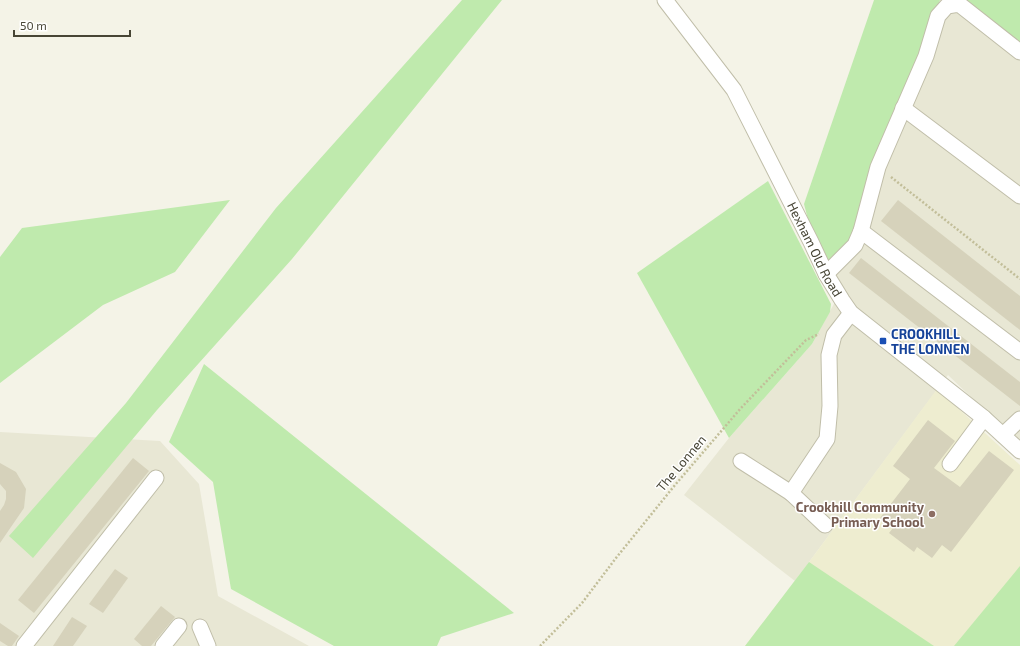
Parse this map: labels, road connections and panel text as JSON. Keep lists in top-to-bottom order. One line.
{"streets":{"street":["Hexham Old Road"],"path":["The Lonnen"]},"places":{"transit":["CROOKHILL THE LONNEN"],"other":["Crookhill Community Primary School"]},"scale_bar":"50 m"}
